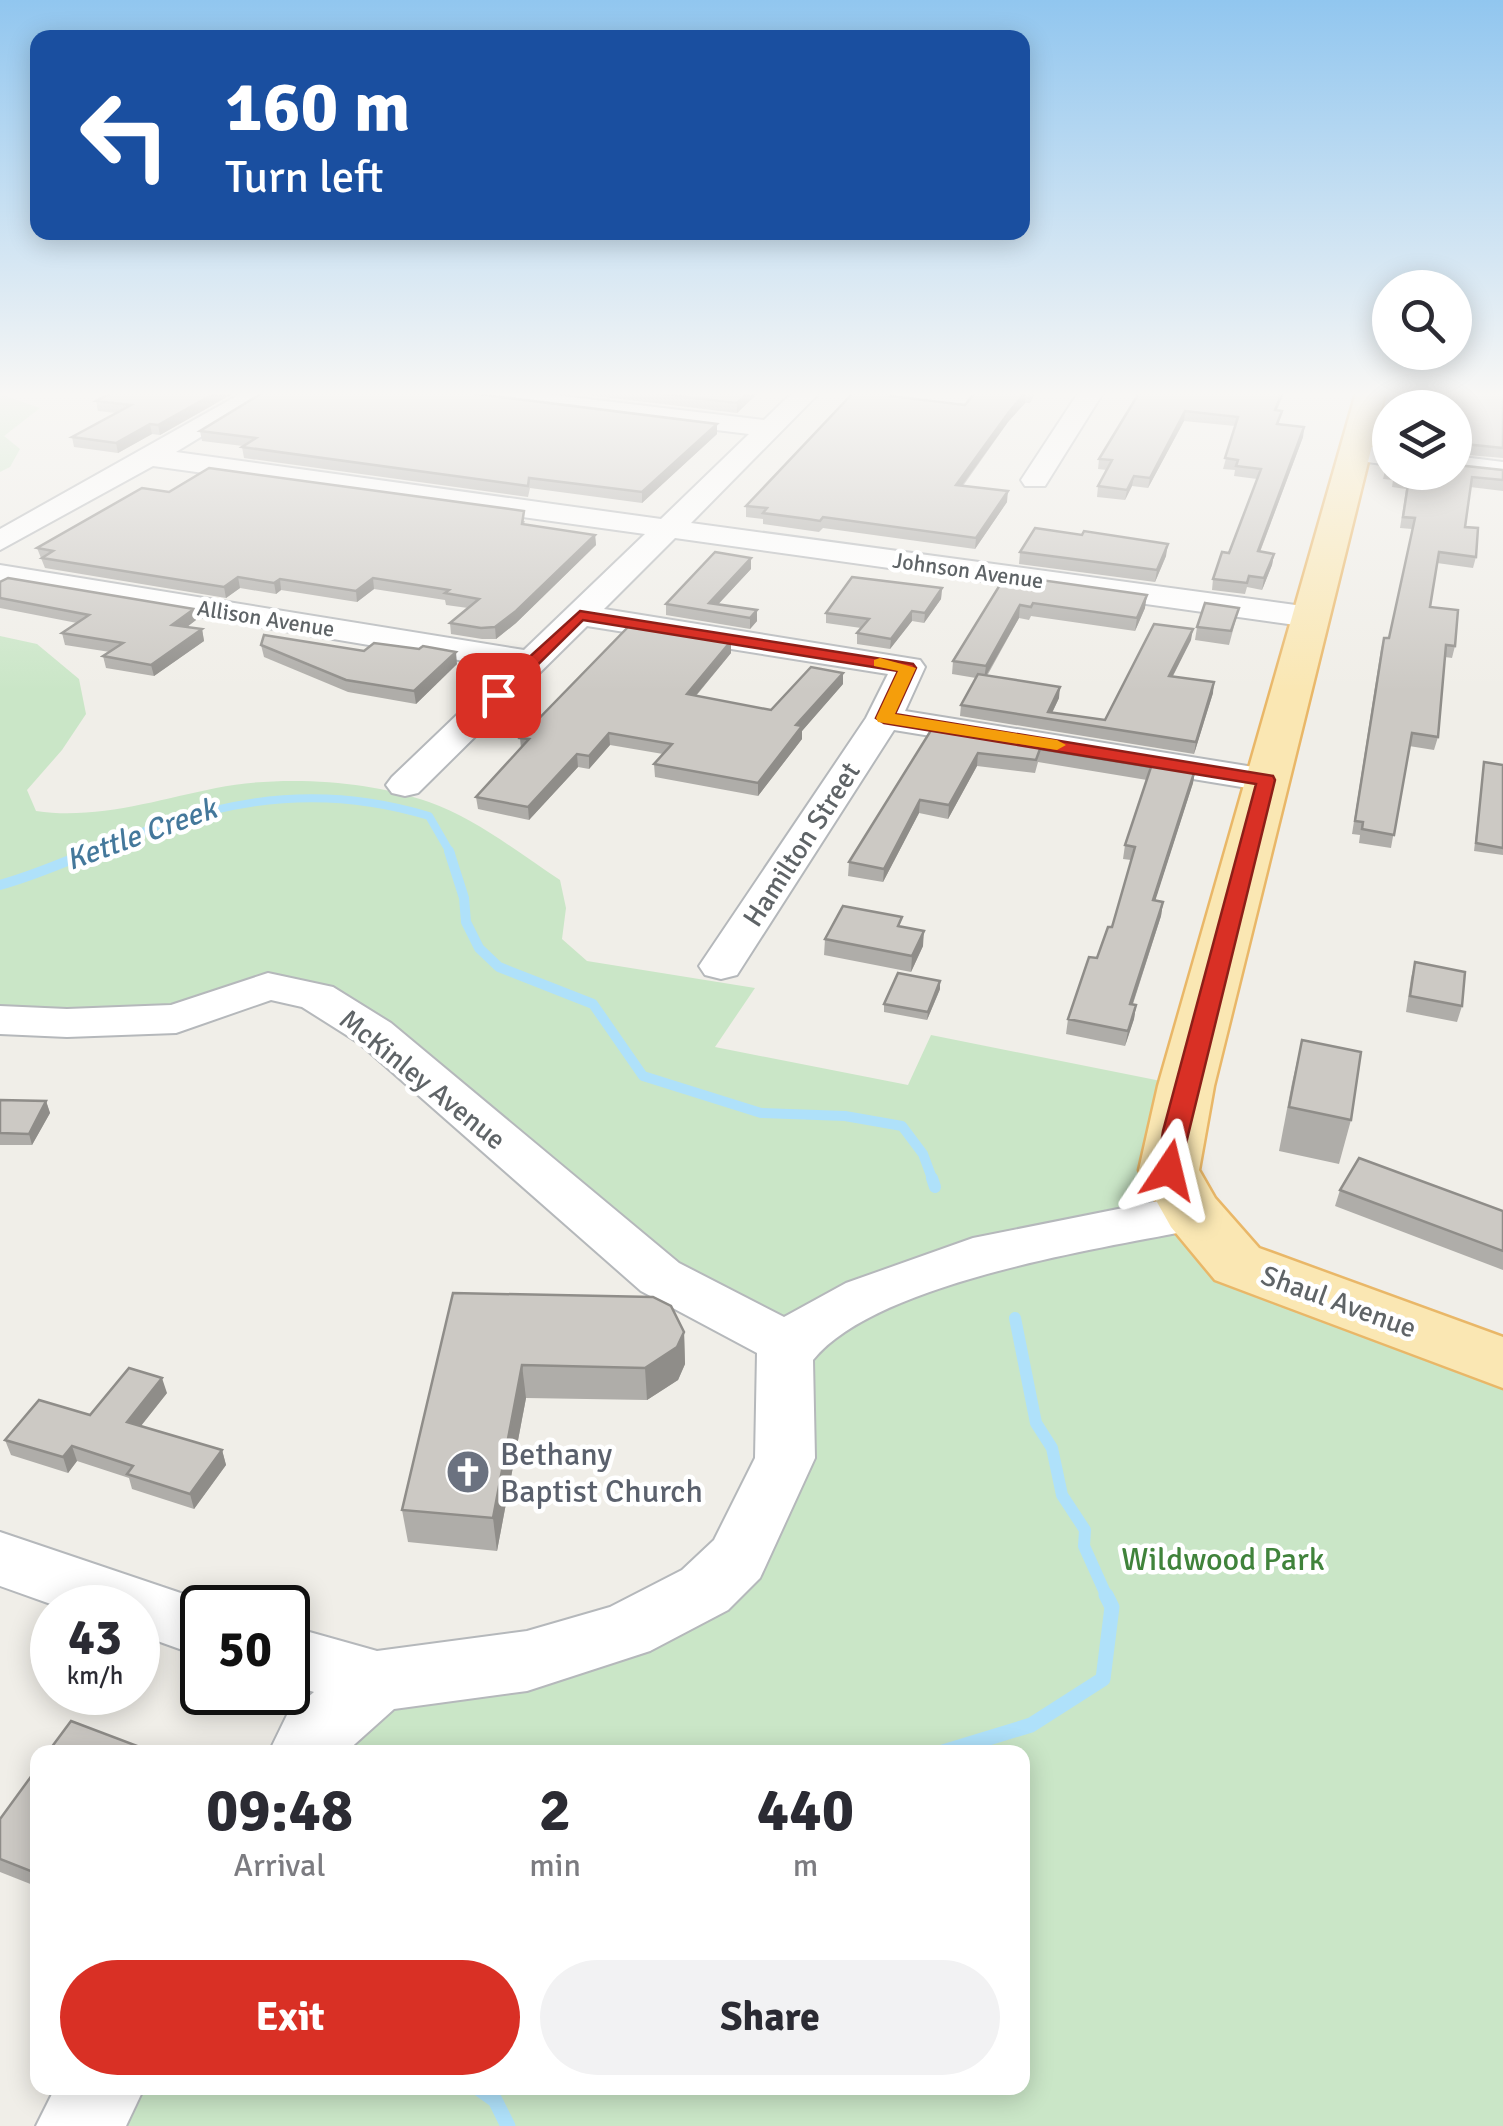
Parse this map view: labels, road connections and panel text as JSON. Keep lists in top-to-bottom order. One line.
{"streets":{"main road":["Shaul Avenue"],"street":["Johnson Avenue","Allison Avenue","Hamilton Street","McKinley Avenue"]},"crossings":[["Johnson Avenue","Shaul Avenue"]],"water":["Kettle Creek"],"parks":["Wildwood Park"],"places":{"church":["Bethany Baptist Church"]},"page":{"turn":["160 m","Turn left"],"speed":"43 km/h","limit":"50","eta":["09:48","Arrival","2","min","440","m"],"buttons":["Exit","Share"]}}
